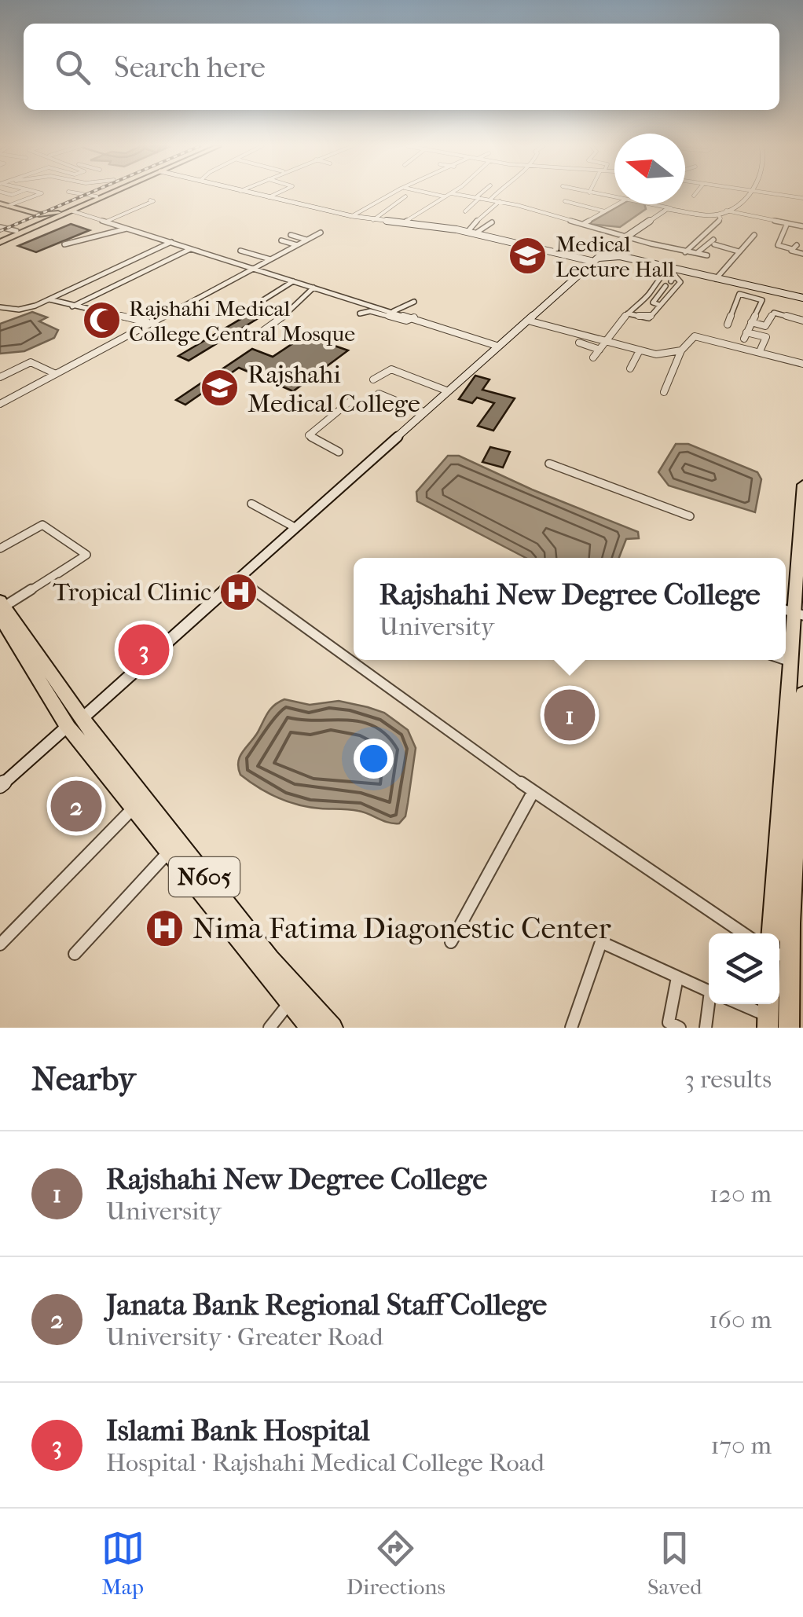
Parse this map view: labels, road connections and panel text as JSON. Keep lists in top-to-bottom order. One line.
{"streets":{"highway":["N605"]},"places":{"school or university":["Medical Lecture Hall","Rajshahi Medical College"],"mosque":["Rajshahi Medical College Central Mosque"],"hospital":["Tropical Clinic","Nima Fatima Diagonestic Center"]},"north":"left","page":{"search":"Search here","popup":["Rajshahi New Degree College","University"],"pins":["3","1","2"],"heading":["Nearby","3 results"],"list":[{"mark":"1","name":"Rajshahi New Degree College","note":"University","value":"120 m"},{"mark":"2","name":"Janata Bank Regional Staff College","note":"University · Greater Road","value":"160 m"},{"mark":"3","name":"Islami Bank Hospital","note":"Hospital · Rajshahi Medical College Road","value":"170 m"}],"nav":["Map","Directions","Saved"]}}
